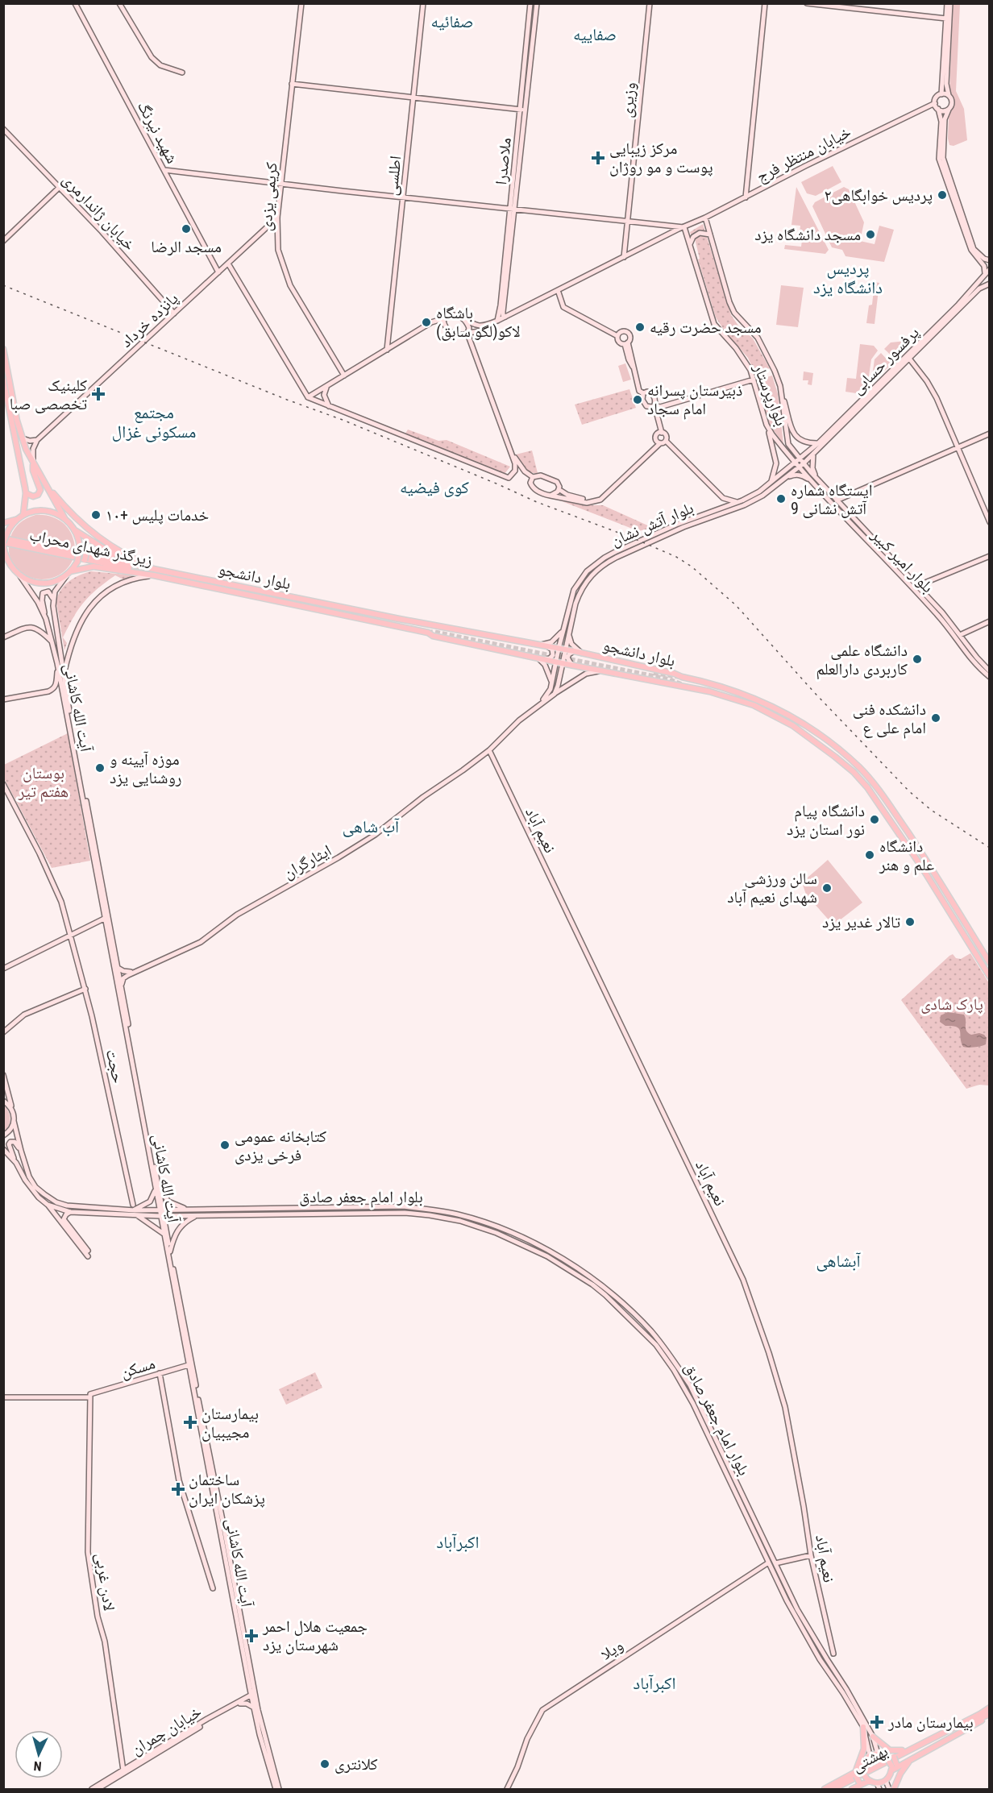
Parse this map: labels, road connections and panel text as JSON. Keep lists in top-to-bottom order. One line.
{"streets":{"main road":["زیرگذر شهدای محراب","بلوار دانشجو","بهشتی"],"street":["وزیری","شهید نیرنگ","خیابان منتظر فرج","ملاصدرا","اطلسى","کریمی یزدی","خیابان ژاندارمری","پانزده خرداد","پرفسور حسابی","بلوارپرستار","بلوار آتش نشان","بلوار امیر کبیر","آیت الله کاشانی","نعیم آباد","ایثارگران","حجت","بلوار امام جعفر صادق","مسکن","لادن غربی","ویلا","خیابان چمران"]},"crossings":[["وزیری","خیابان منتظر فرج"],["شهید نیرنگ","پانزده خرداد"],["خیابان منتظر فرج","ملاصدرا"],["خیابان منتظر فرج","بلوارپرستار"],["کریمی یزدی","پانزده خرداد"],["خیابان ژاندارمری","پانزده خرداد"],["پرفسور حسابی","بلوارپرستار"],["پرفسور حسابی","بلوار آتش نشان"],["پرفسور حسابی","بلوار امیر کبیر"],["بلوارپرستار","بلوار آتش نشان"],["بلوارپرستار","بلوار امیر کبیر"],["بلوار آتش نشان","بلوار امیر کبیر"],["بلوار آتش نشان","بلوار دانشجو"],["بلوار آتش نشان","ایثارگران"],["زیرگذر شهدای محراب","بلوار دانشجو"],["زیرگذر شهدای محراب","آیت الله کاشانی"],["بلوار دانشجو","ایثارگران"],["آیت الله کاشانی","ایثارگران"],["آیت الله کاشانی","بلوار امام جعفر صادق"],["آیت الله کاشانی","مسکن"],["آیت الله کاشانی","خیابان چمران"],["نعیم آباد","ایثارگران"],["بلوار امام جعفر صادق","ویلا"],["مسکن","لادن غربی"],["لادن غربی","خیابان چمران"]],"districts":["صفائیه","صفاییه","پردیس دانشگاه یزد","مجتمع مسکونی غزال","کوی فیضیه","آب شاهی","آبشاهی","اکبرآباد","اکبرآباد"],"parks":["بوستان هفتم تیر","پارک شادی"],"places":{"health":["مرکز زیبایی پوست و مو روژان","کلینیک تخصصی صبا","بیمارستان مجیبیان","ساختمان پزشکان ایران","جمعیت هلال احمر شهرستان یزد","بیمارستان مادر"],"other":["پردیس خوابگاهی٢","مسجد الرضا","مسجد دانشگاه یزد","باشگاه لاکو(لگو سابق)","مسجد حضرت رقیه","ذبیرستان پسرانه امام سجاد","ایستگاه شماره 9 آتش نشانی","خدمات پلیس +۱۰","دانشگاه علمی کاربردی دارالعلم","دانشکده فنی امام علی ع","موزه آیینه و روشنایی یزد","دانشگاه پیام نور استان یزد","دانشگاه علم و هنر","سالن ورزشی شهدای نعیم آباد","تالار غدیر یزد","کتابخانه عمومی فرخی یزدی","کلانتری"]},"north":"bottom"}
